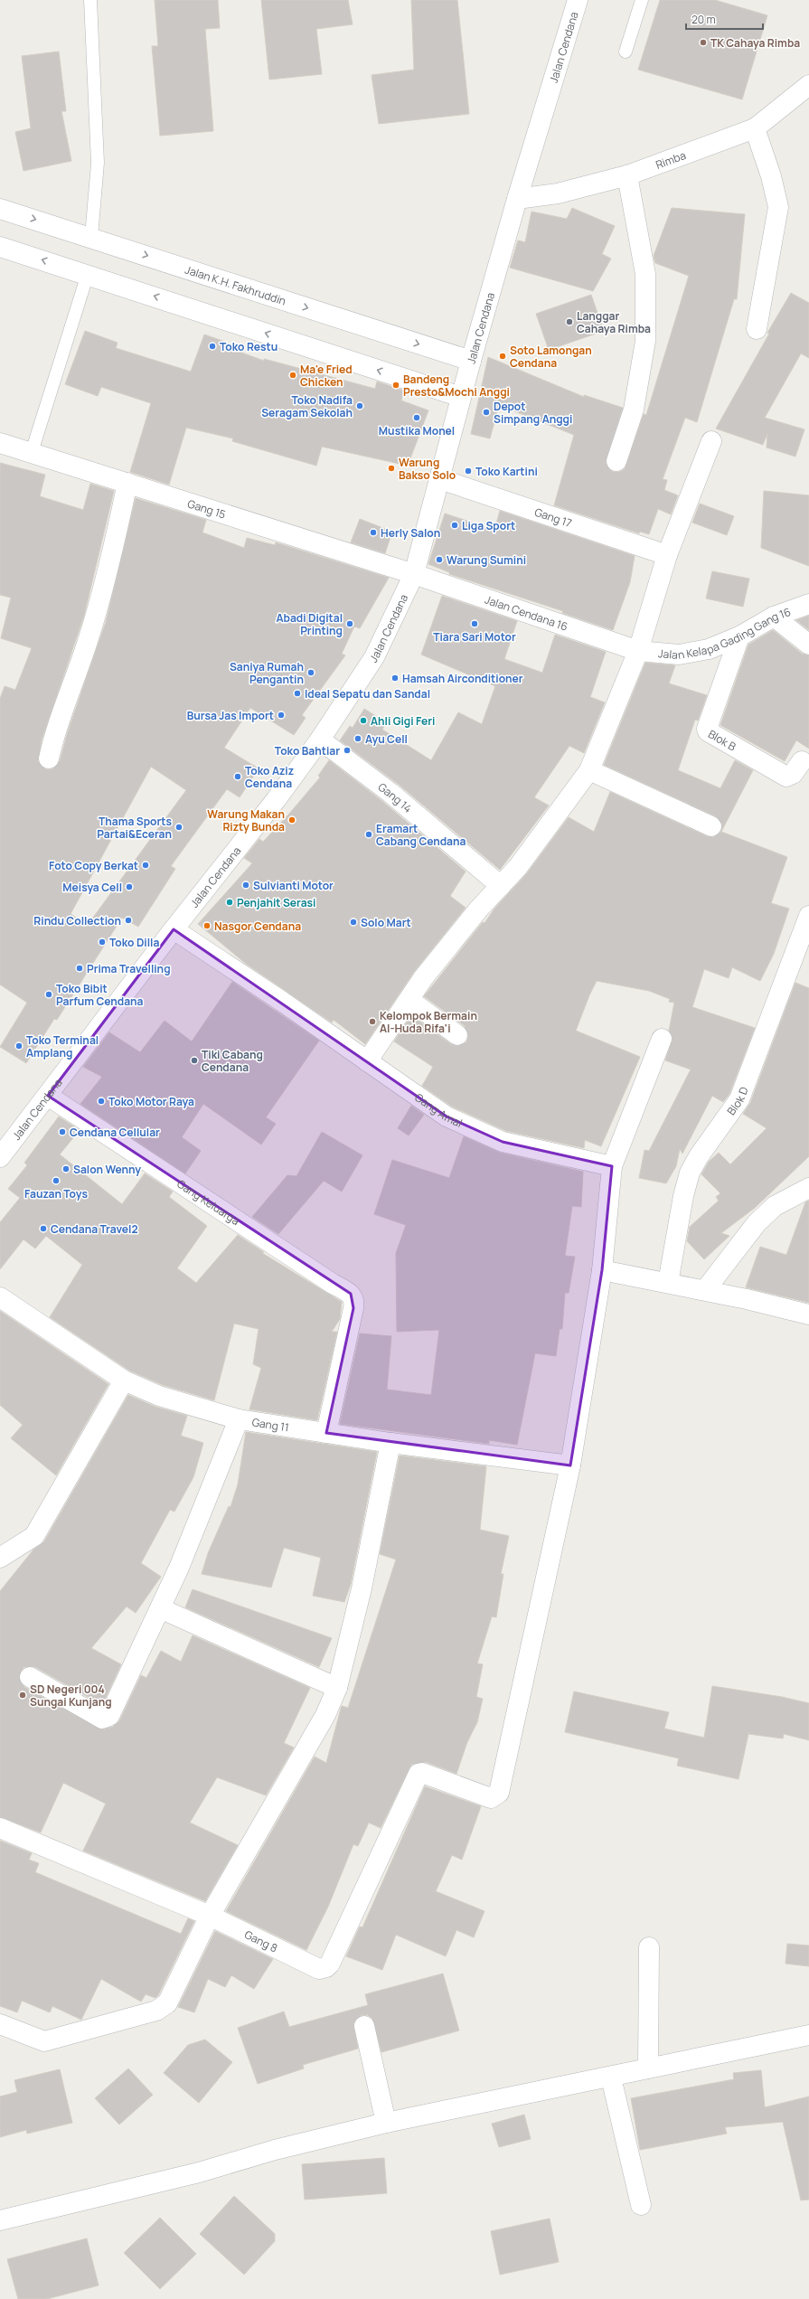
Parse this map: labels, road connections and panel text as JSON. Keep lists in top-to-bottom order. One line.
{"streets":{"street":["Jalan Cendana","Rimba","Jalan K.H. Fakhruddin","Gang 15","Gang 17","Jalan Cendana 16","Jalan Kelapa Gading Gang 16","Blok B","Gang 14","Blok D","Gang Amal","Gang Keluarga","Gang 11","Gang 8"]},"crossings":[["Jalan Cendana","Rimba"],["Jalan Cendana","Jalan K.H. Fakhruddin"],["Jalan Cendana","Gang 15"],["Jalan Cendana","Gang 17"],["Jalan Cendana","Jalan Cendana 16"],["Jalan Cendana","Gang 14"],["Jalan Cendana","Gang Amal"],["Jalan Cendana","Gang Keluarga"],["Gang 15","Jalan Cendana 16"],["Jalan Cendana 16","Jalan Kelapa Gading Gang 16"],["Jalan Kelapa Gading Gang 16","Blok B"],["Gang Keluarga","Gang 11"],["Gang 11","Gang 8"]],"places":["TK Cahaya Rimba","Langgar Cahaya Rimba","Toko Restu","Soto Lamongan Cendana","Ma'e Fried Chicken","Bandeng Presto&Mochi Anggi","Toko Nadifa Seragam Sekolah","Depot Simpang Anggi","Mustika Monel","Warung Bakso Solo","Toko Kartini","Liga Sport","Herly Salon","Warung Sumini","Abadi Digital Printing","Tiara Sari Motor","Saniya Rumah Pengantin","Hamsah Airconditioner","Ideal Sepatu dan Sandal","Bursa Jas Import","Ahli Gigi Feri","Ayu Cell","Toko Bahtiar","Toko Aziz Cendana","Warung Makan Rizty Bunda","Thama Sports Partai&Eceran","Eramart Cabang Cendana","Foto Copy Berkat","Sulvianti Motor","Meisya Cell","Penjahit Serasi","Rindu Collection","Solo Mart","Nasgor Cendana","Toko Dilla","Prima Travelling","Toko Bibit Parfum Cendana","Kelompok Bermain Al-Huda Rifa'i","Toko Terminal Amplang","Tiki Cabang Cendana","Toko Motor Raya","Cendana Cellular","Salon Wenny","Fauzan Toys","Cendana Travel2","SD Negeri 004 Sungai Kunjang"],"scale_bar":"20 m"}
